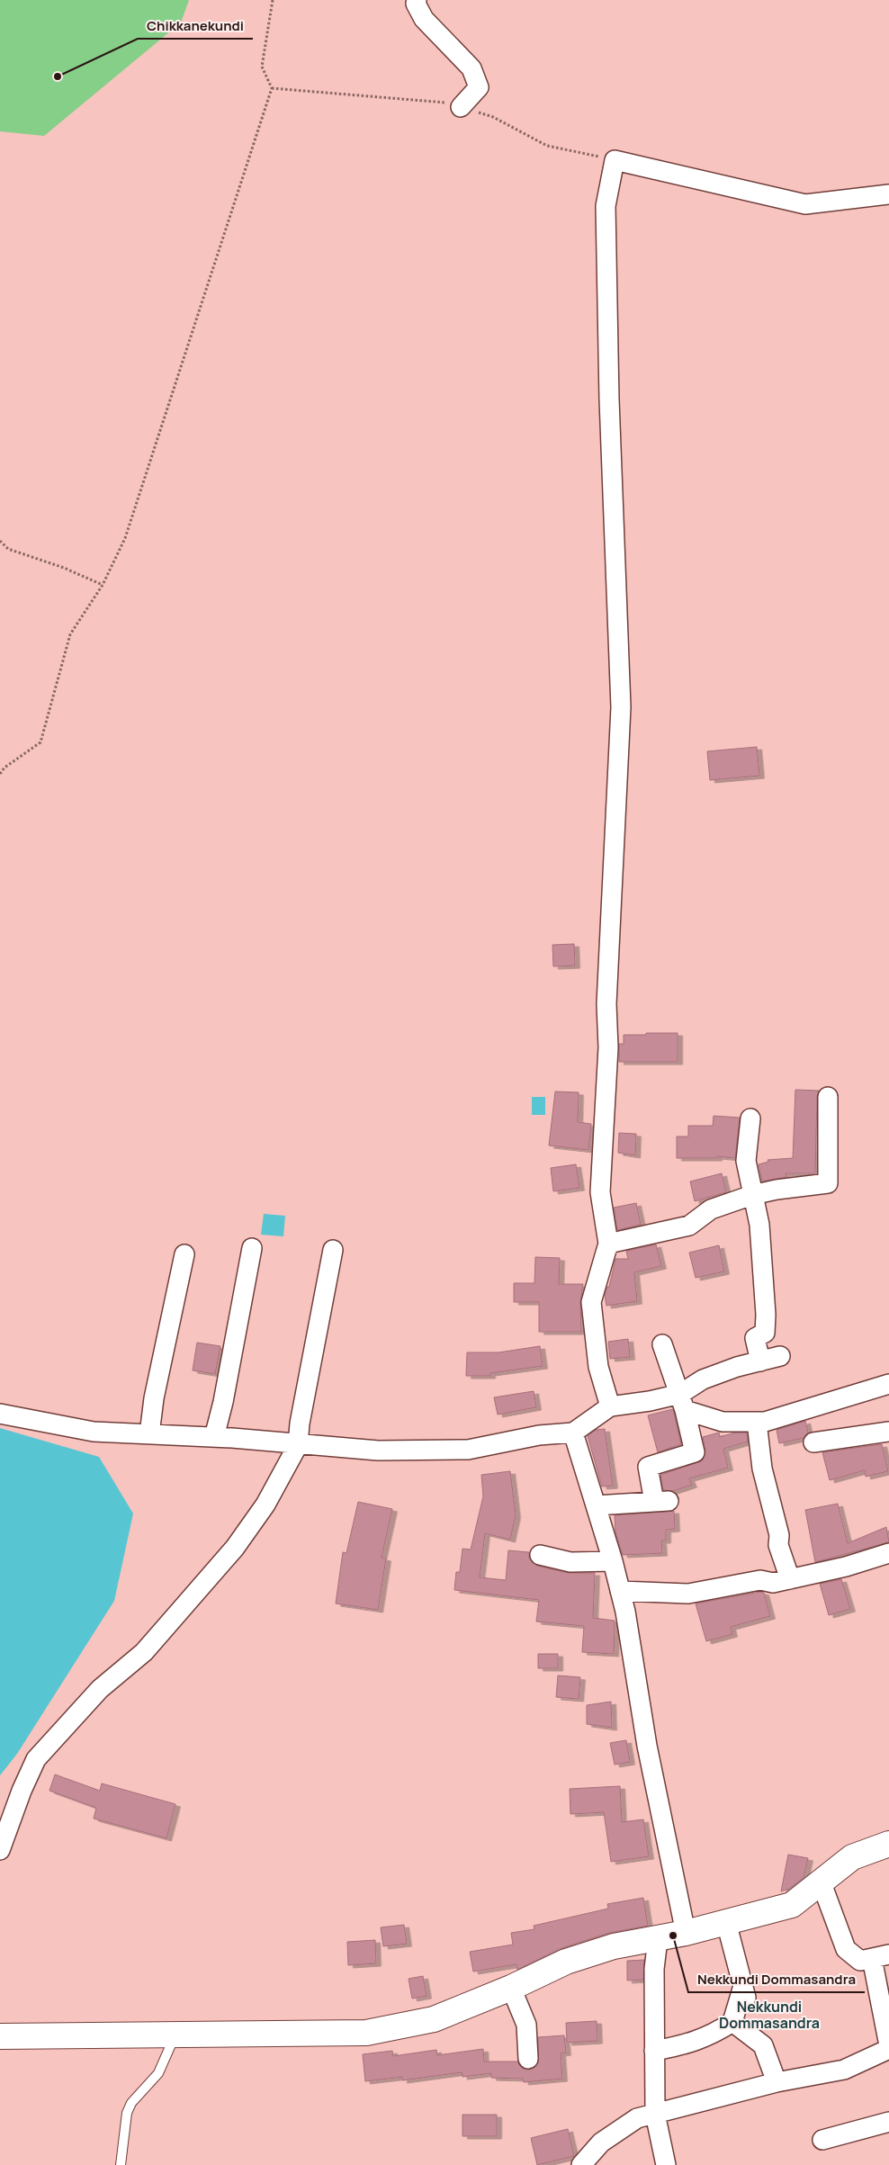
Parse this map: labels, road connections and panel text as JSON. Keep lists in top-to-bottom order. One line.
{"districts":["Nekkundi Dommasandra"],"places":["Chikkanekundi","Nekkundi Dommasandra"]}
